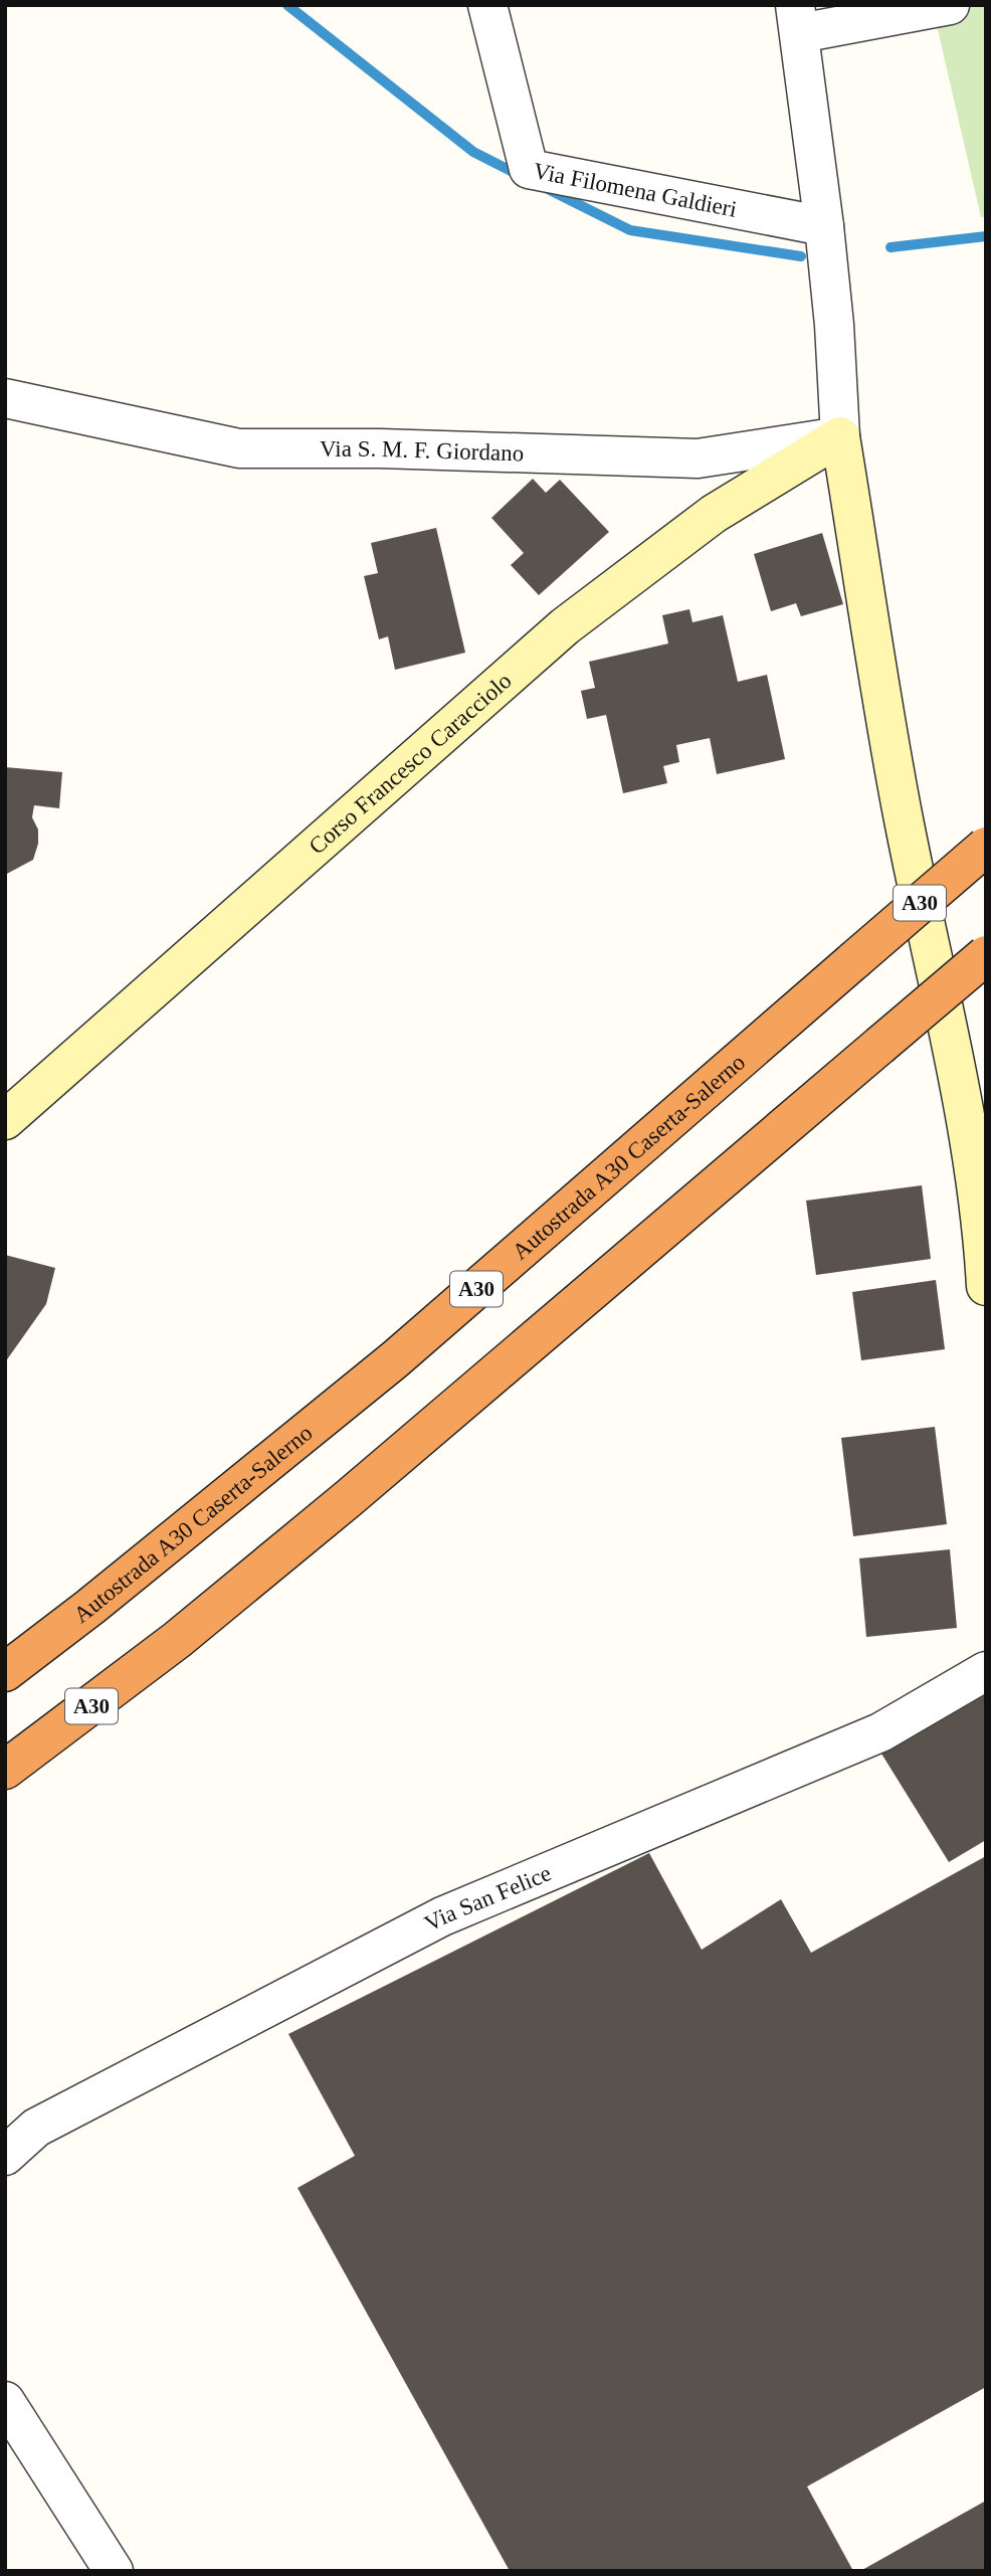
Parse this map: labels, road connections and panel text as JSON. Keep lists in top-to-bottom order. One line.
{"streets":{"highway":["A30","Autostrada A30 Caserta-Salerno"],"street":["Via Filomena Galdieri","Via S. M. F. Giordano","Corso Francesco Caracciolo","Via San Felice"]},"crossings":[["Via S. M. F. Giordano","Corso Francesco Caracciolo"]]}
